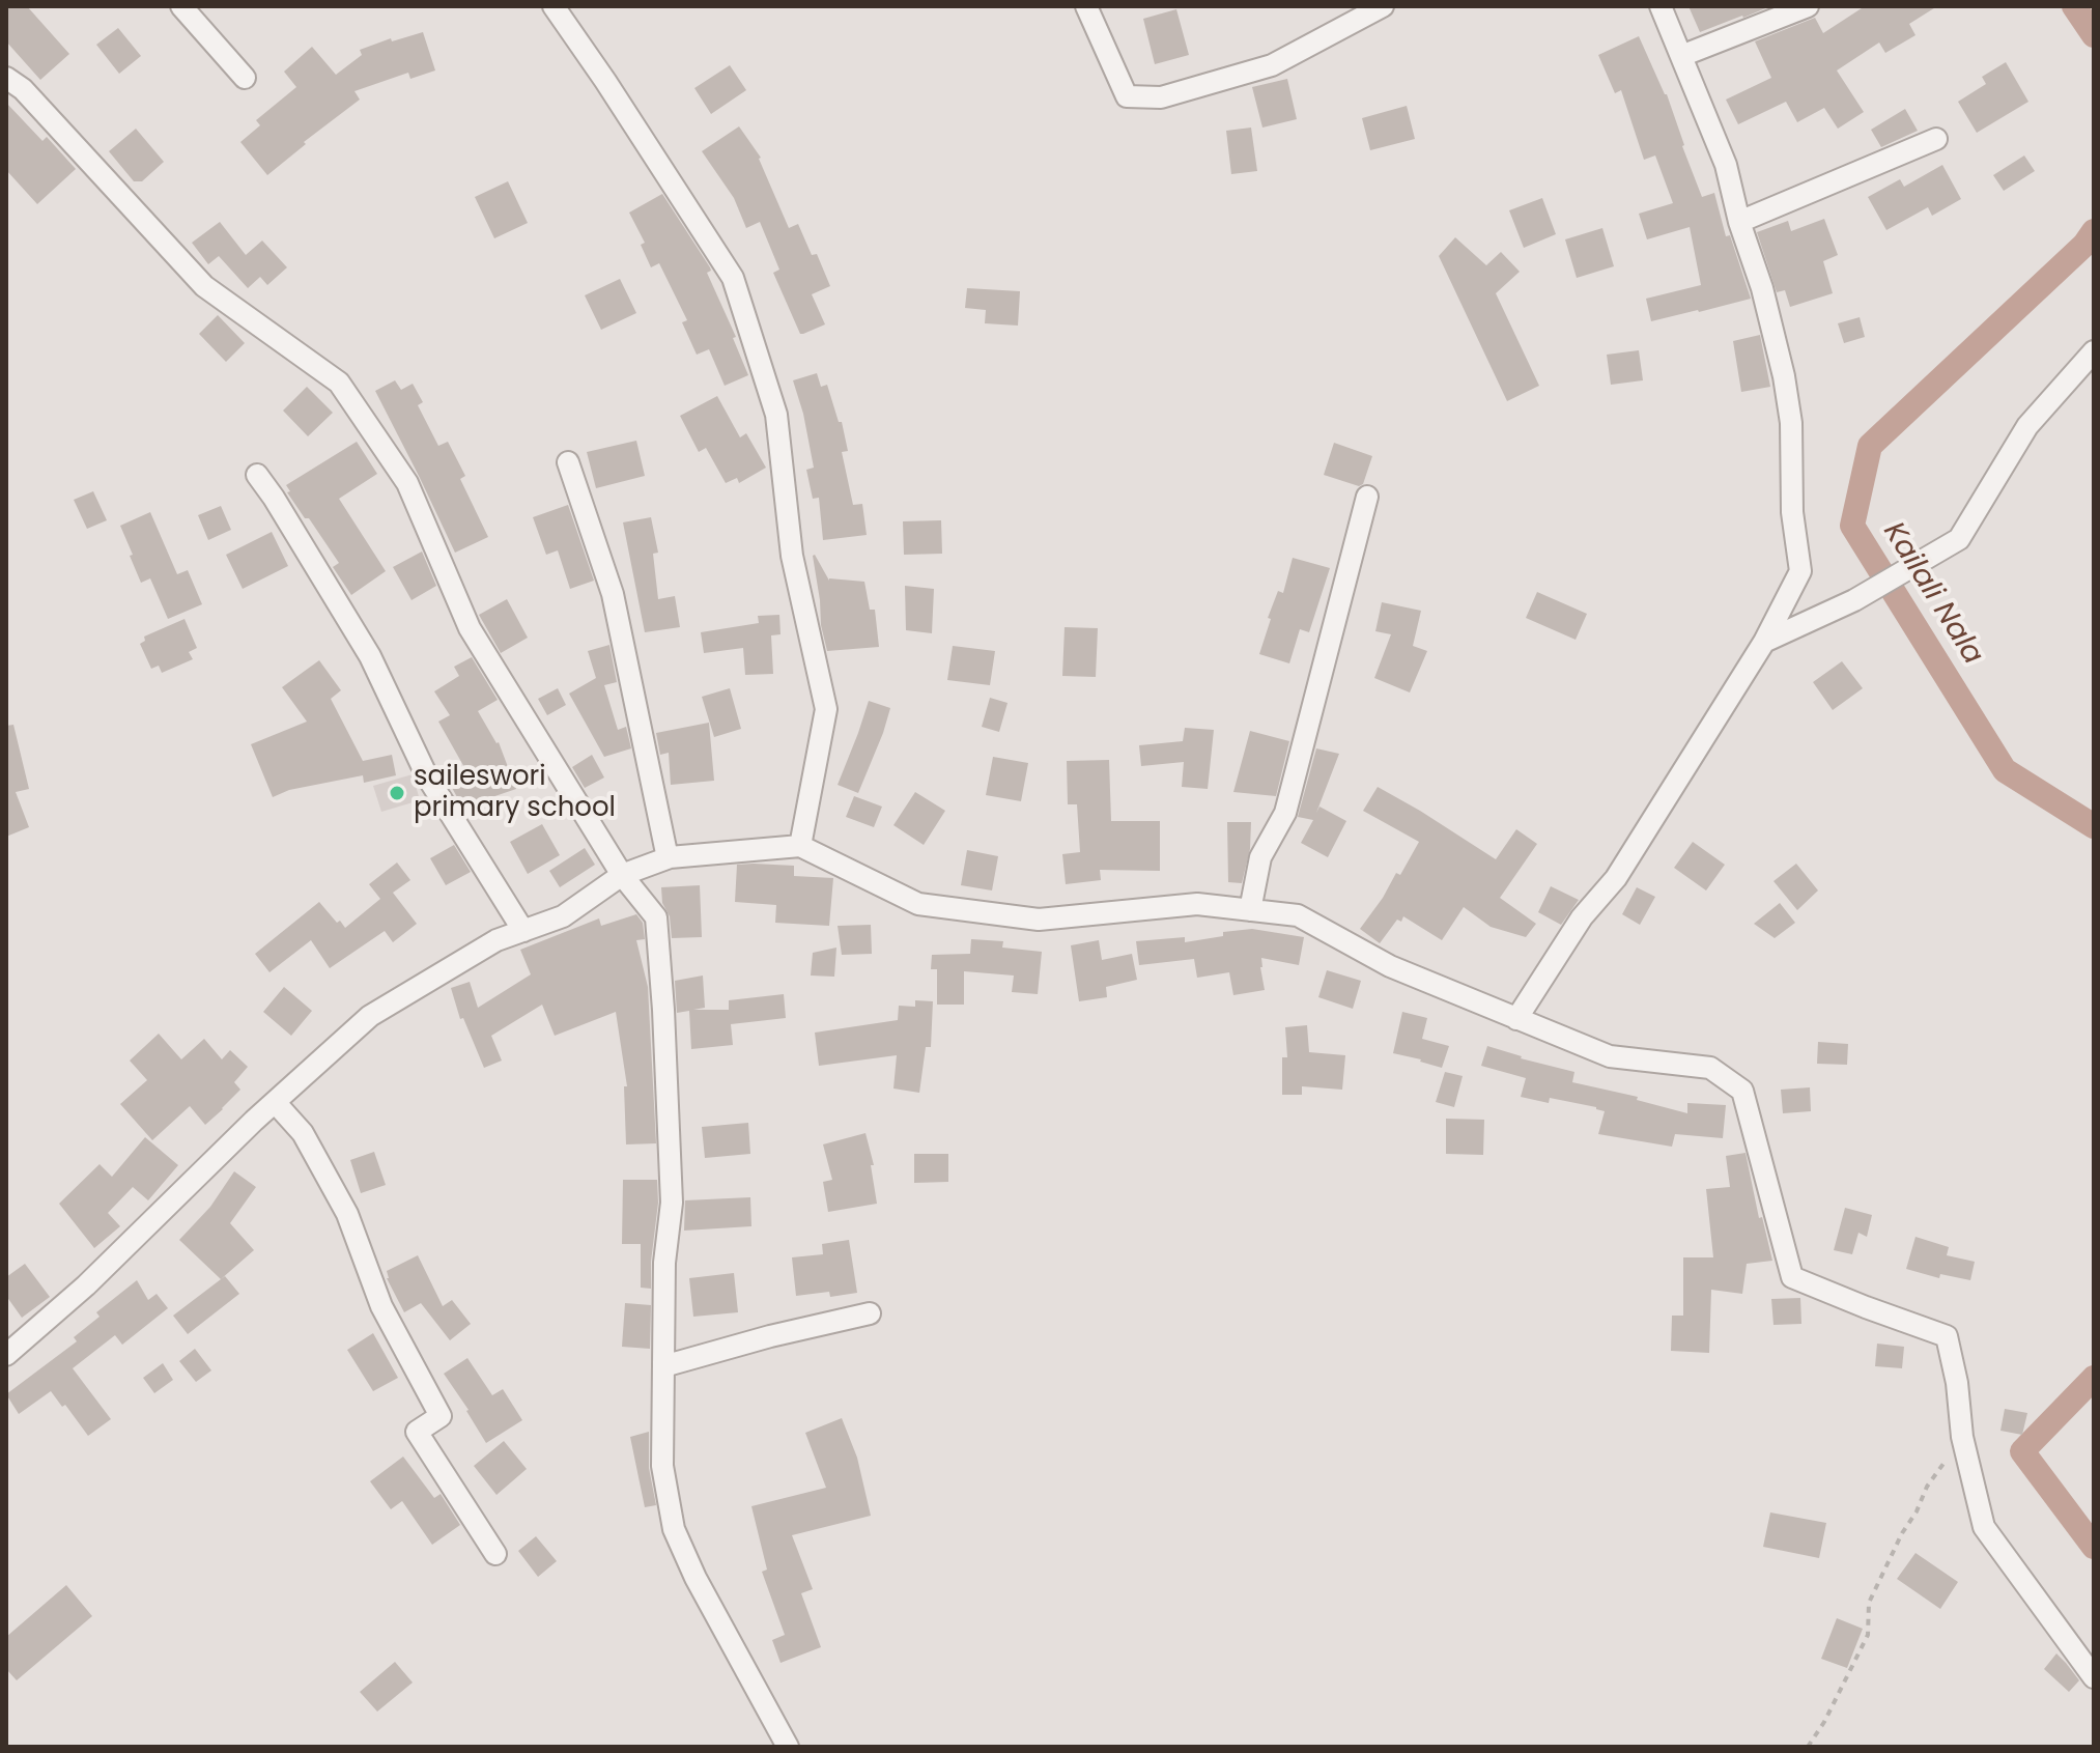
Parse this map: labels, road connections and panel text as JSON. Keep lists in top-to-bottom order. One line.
{"water":["Kailali Nala"],"places":["saileswori primary school"]}
